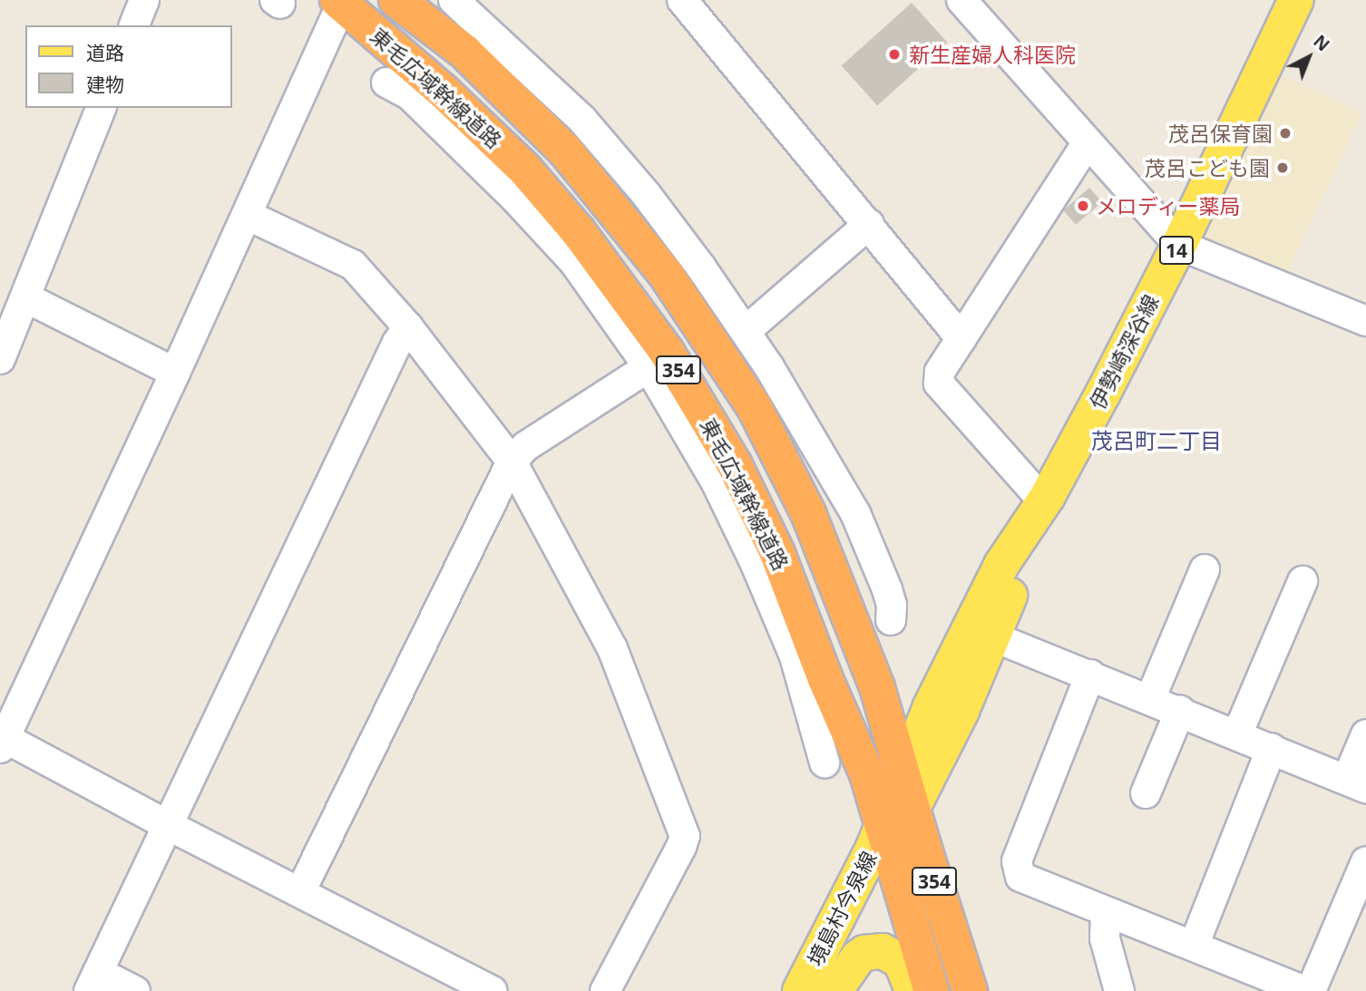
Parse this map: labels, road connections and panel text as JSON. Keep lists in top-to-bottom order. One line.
{"streets":{"highway":["東毛広域幹線道路","354"],"main road":["14","伊勢崎深谷線","境島村今泉線"]},"crossings":[["東毛広域幹線道路","伊勢崎深谷線"],["東毛広域幹線道路","境島村今泉線"],["伊勢崎深谷線","境島村今泉線"]],"districts":["茂呂町二丁目"],"places":["新生産婦人科医院","茂呂保育園","茂呂こども園","メロディー薬局"],"legend":["道路","建物"],"north":"top right"}
